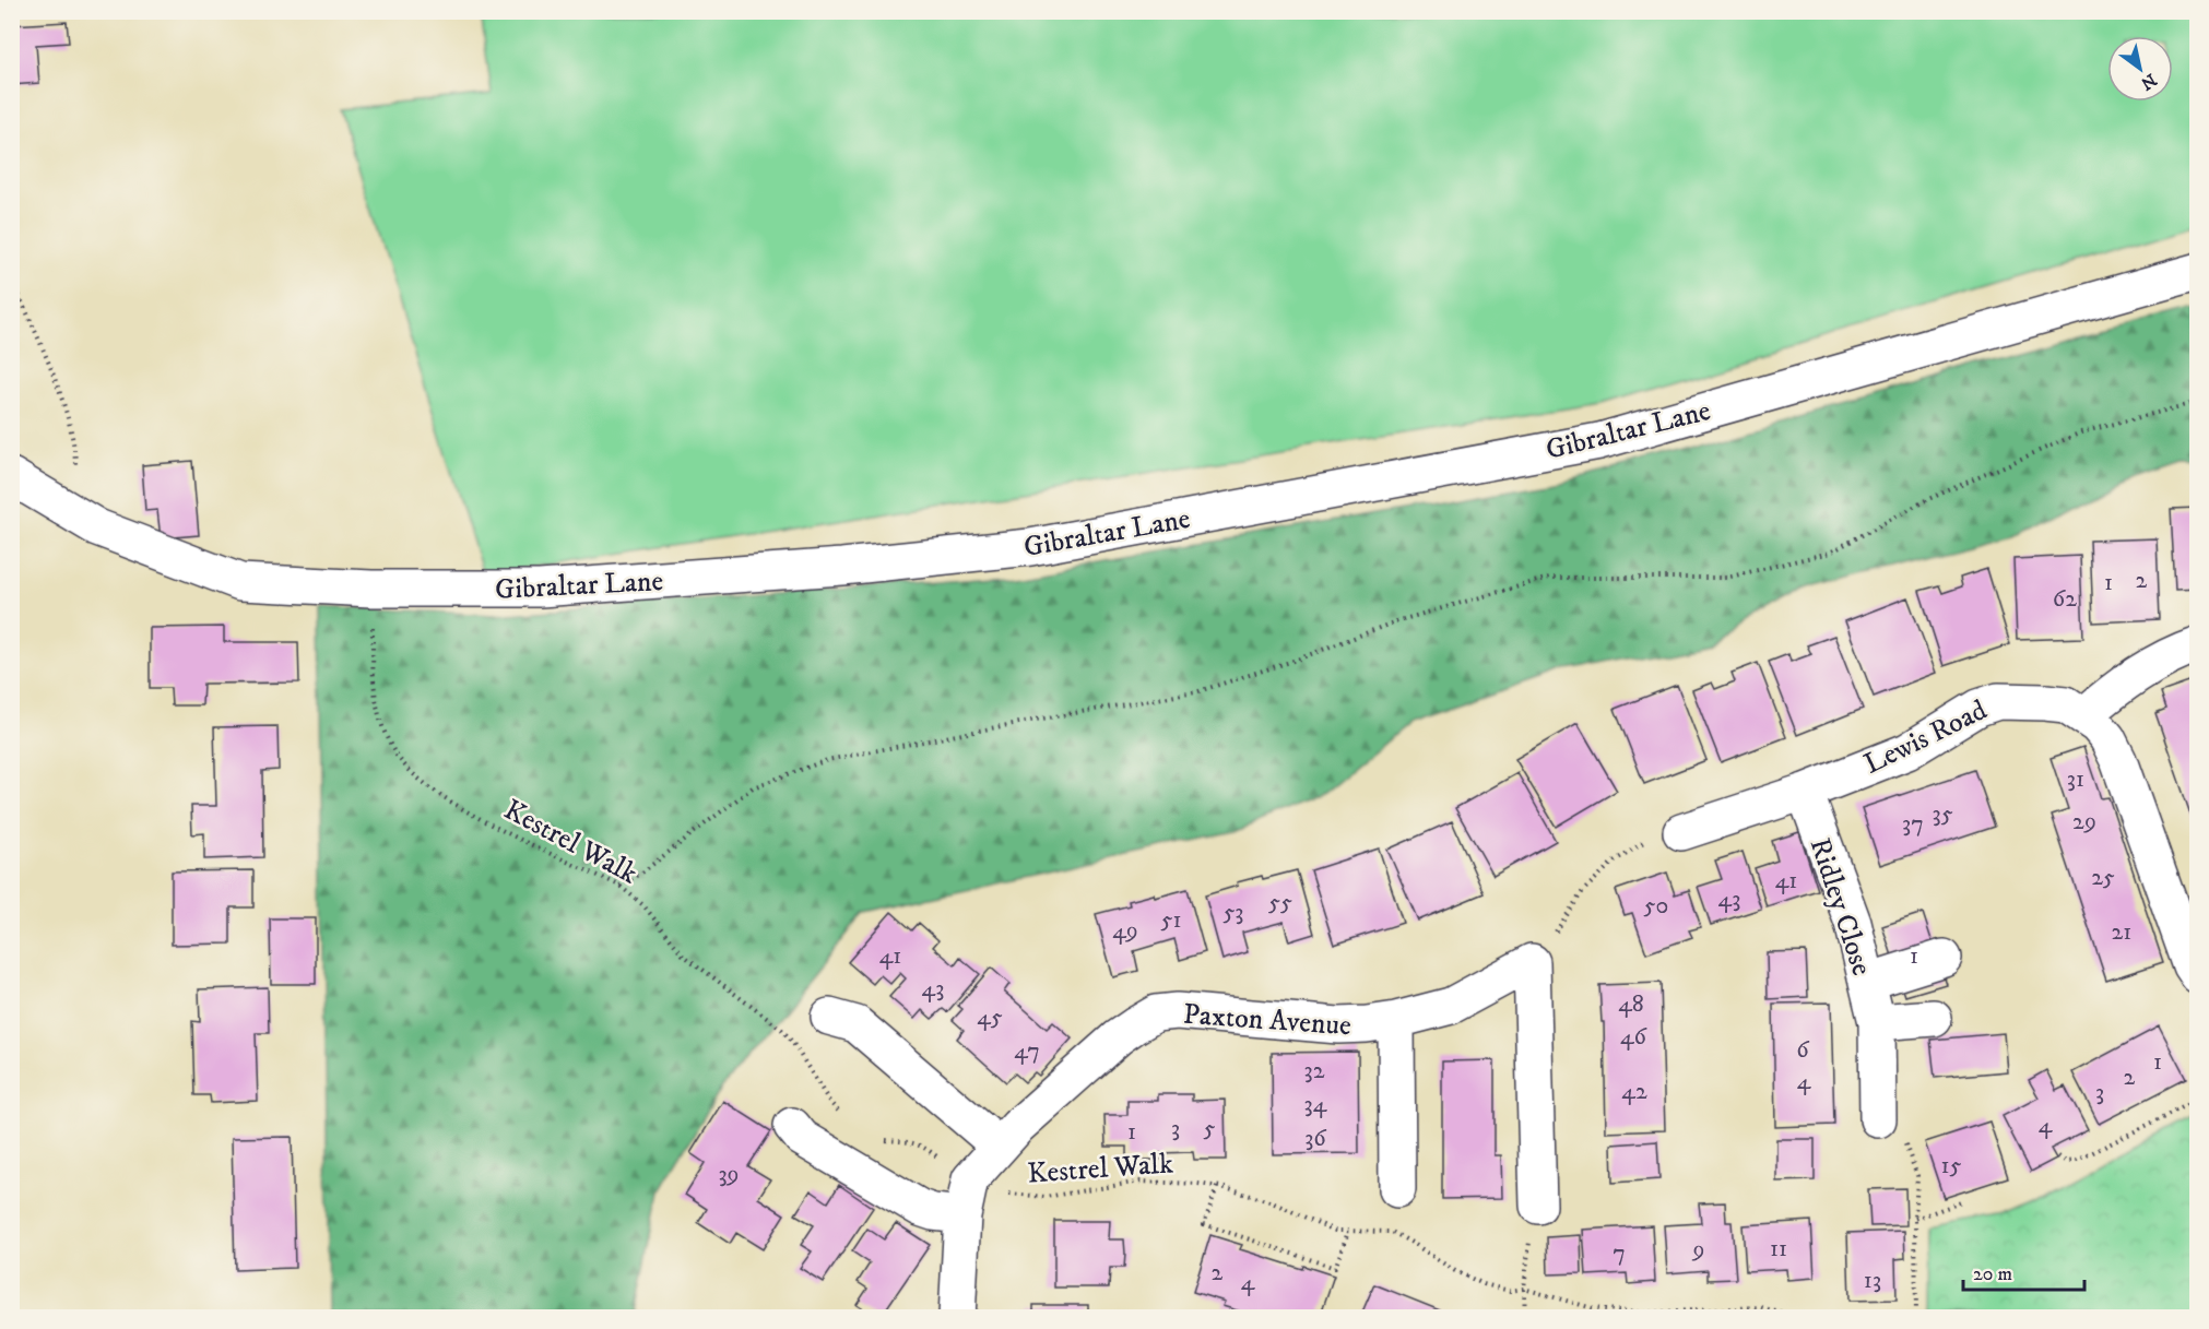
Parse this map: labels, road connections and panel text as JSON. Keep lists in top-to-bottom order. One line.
{"streets":{"street":["Gibraltar Lane","Lewis Road","Ridley Close","Paxton Avenue"],"path":["Kestrel Walk"]},"crossings":[["Gibraltar Lane","Kestrel Walk"],["Lewis Road","Ridley Close"],["Kestrel Walk","Paxton Avenue"]],"house_numbers":["2","1","62","31","35","29","37","25","41","43","55","50","53","51","49","21","41","1","43","48","45","46","6","47","1","32","2","4","42","3","34","4","3","5","1","36","15","39","11","9","7","2","13","4"],"scale_bar":"20 m","north":"bottom right"}
